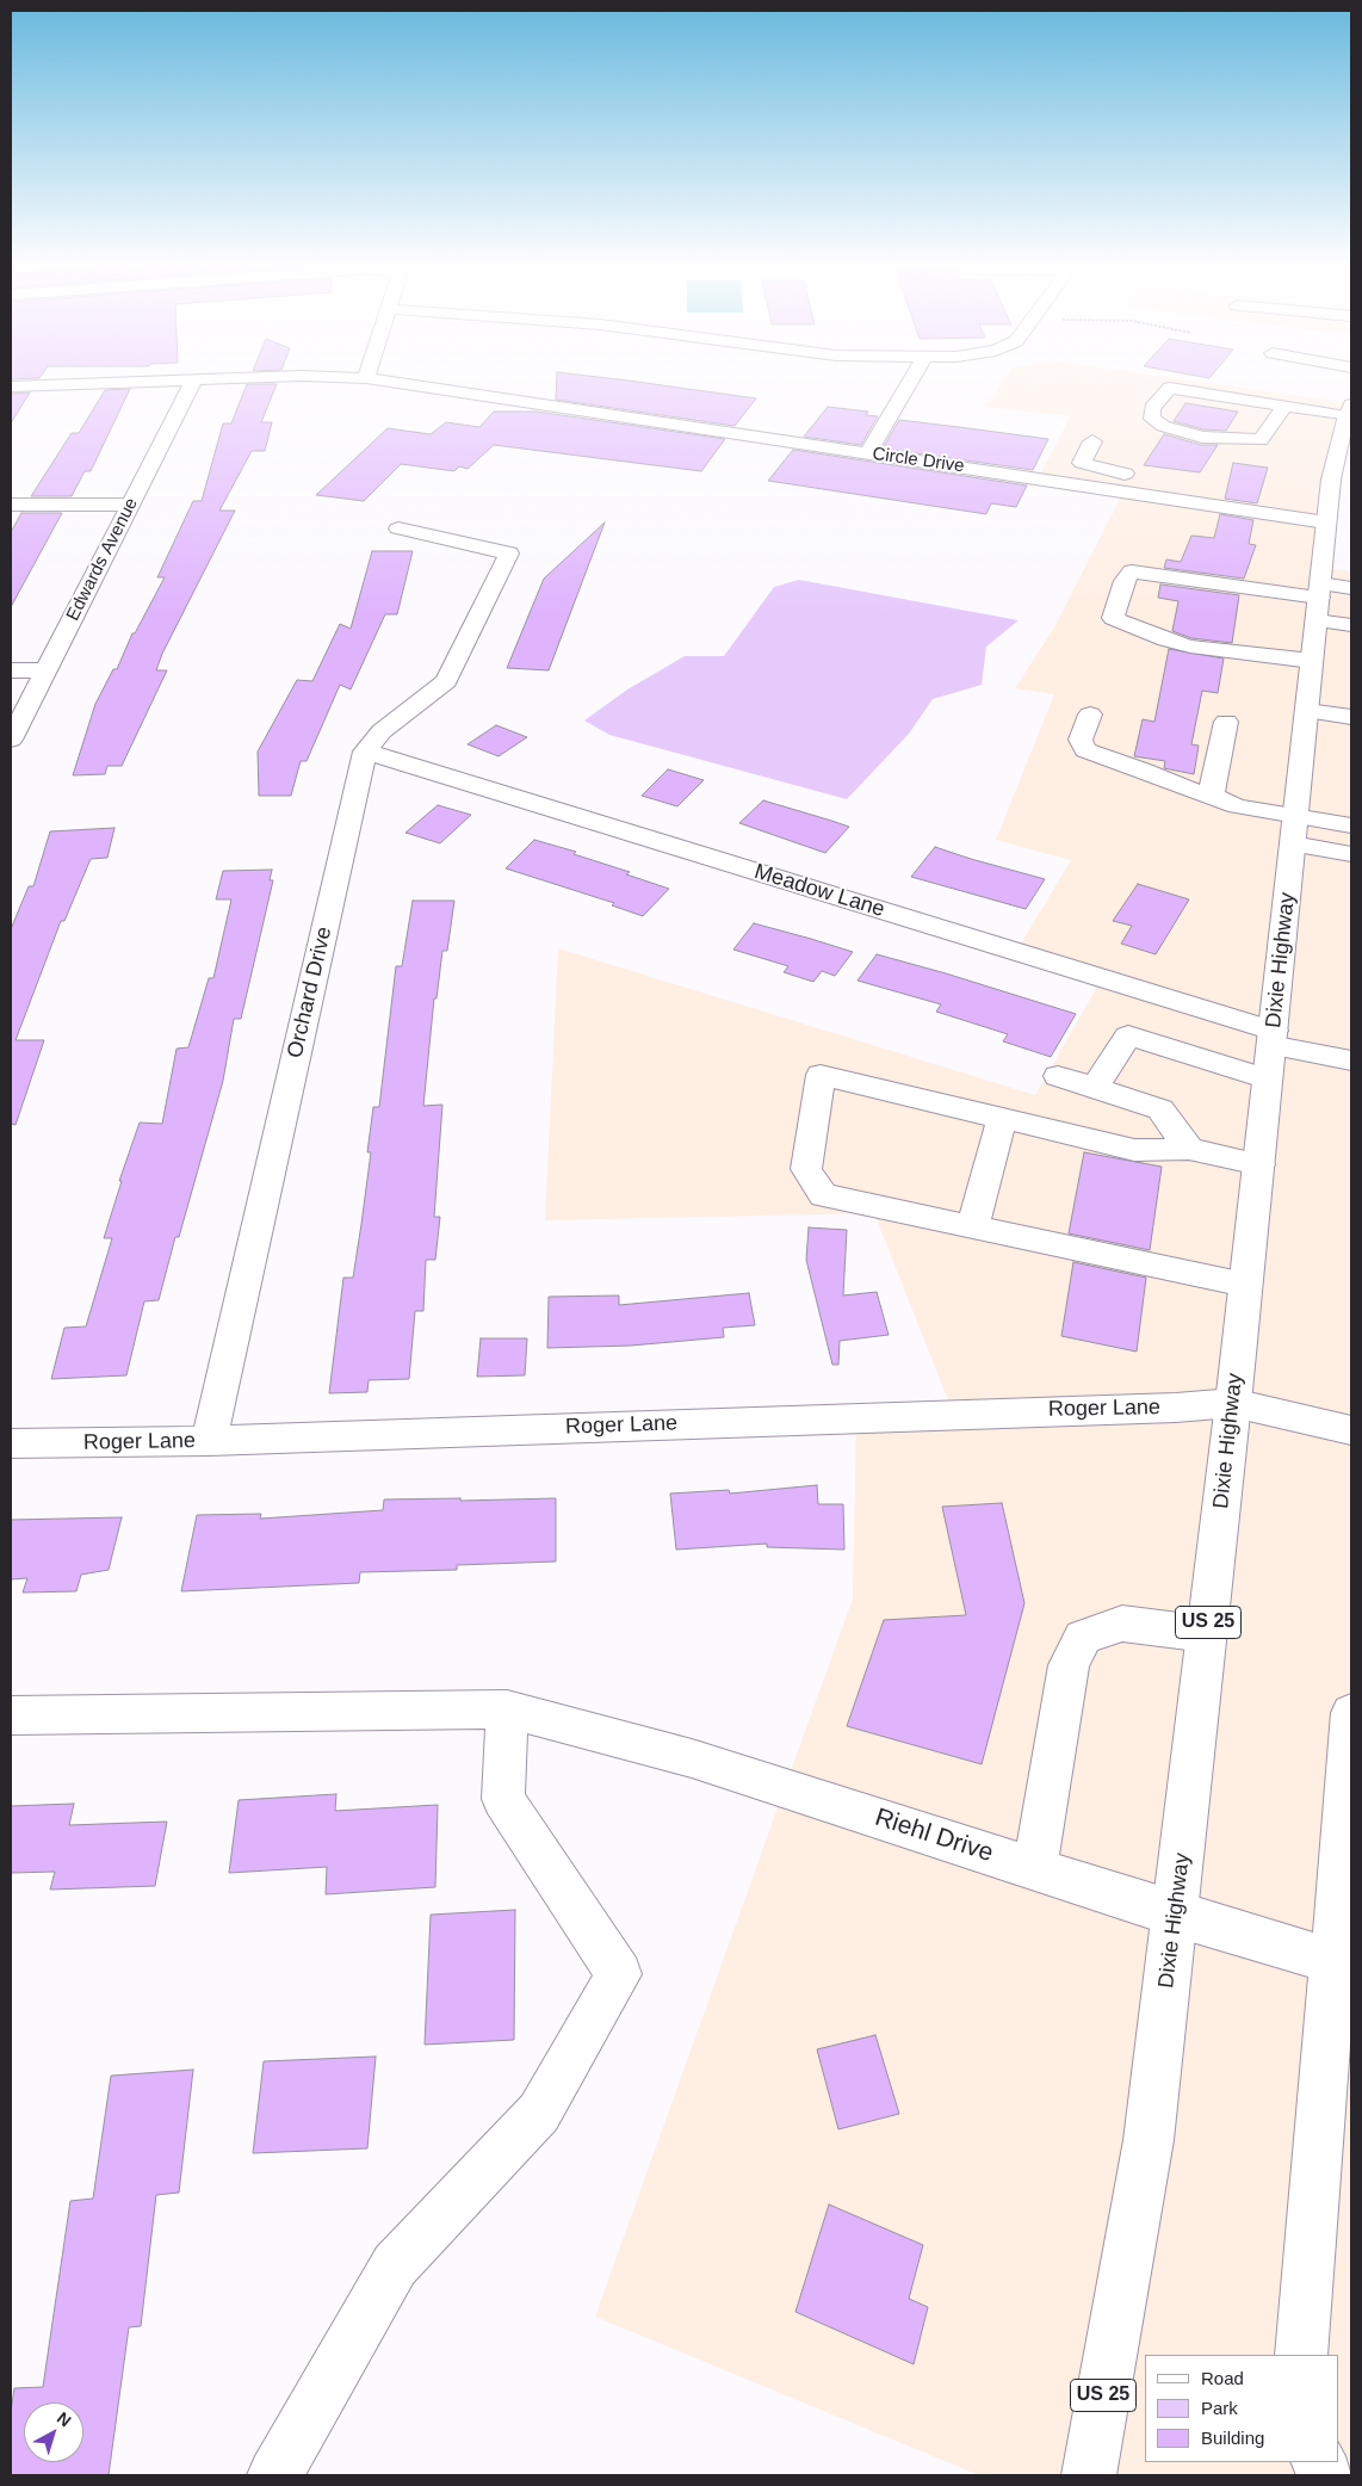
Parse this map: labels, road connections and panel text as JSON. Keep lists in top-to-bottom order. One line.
{"streets":{"street":["Circle Drive","Edwards Avenue","Meadow Lane","Dixie Highway","Orchard Drive","Roger Lane","US 25","Riehl Drive"]},"crossings":[["Circle Drive","Dixie Highway"],["Meadow Lane","Dixie Highway"],["Meadow Lane","Orchard Drive"],["Dixie Highway","Roger Lane"],["Dixie Highway","Riehl Drive"],["Orchard Drive","Roger Lane"]],"legend":["Road","Park","Building"],"north":"top right"}
